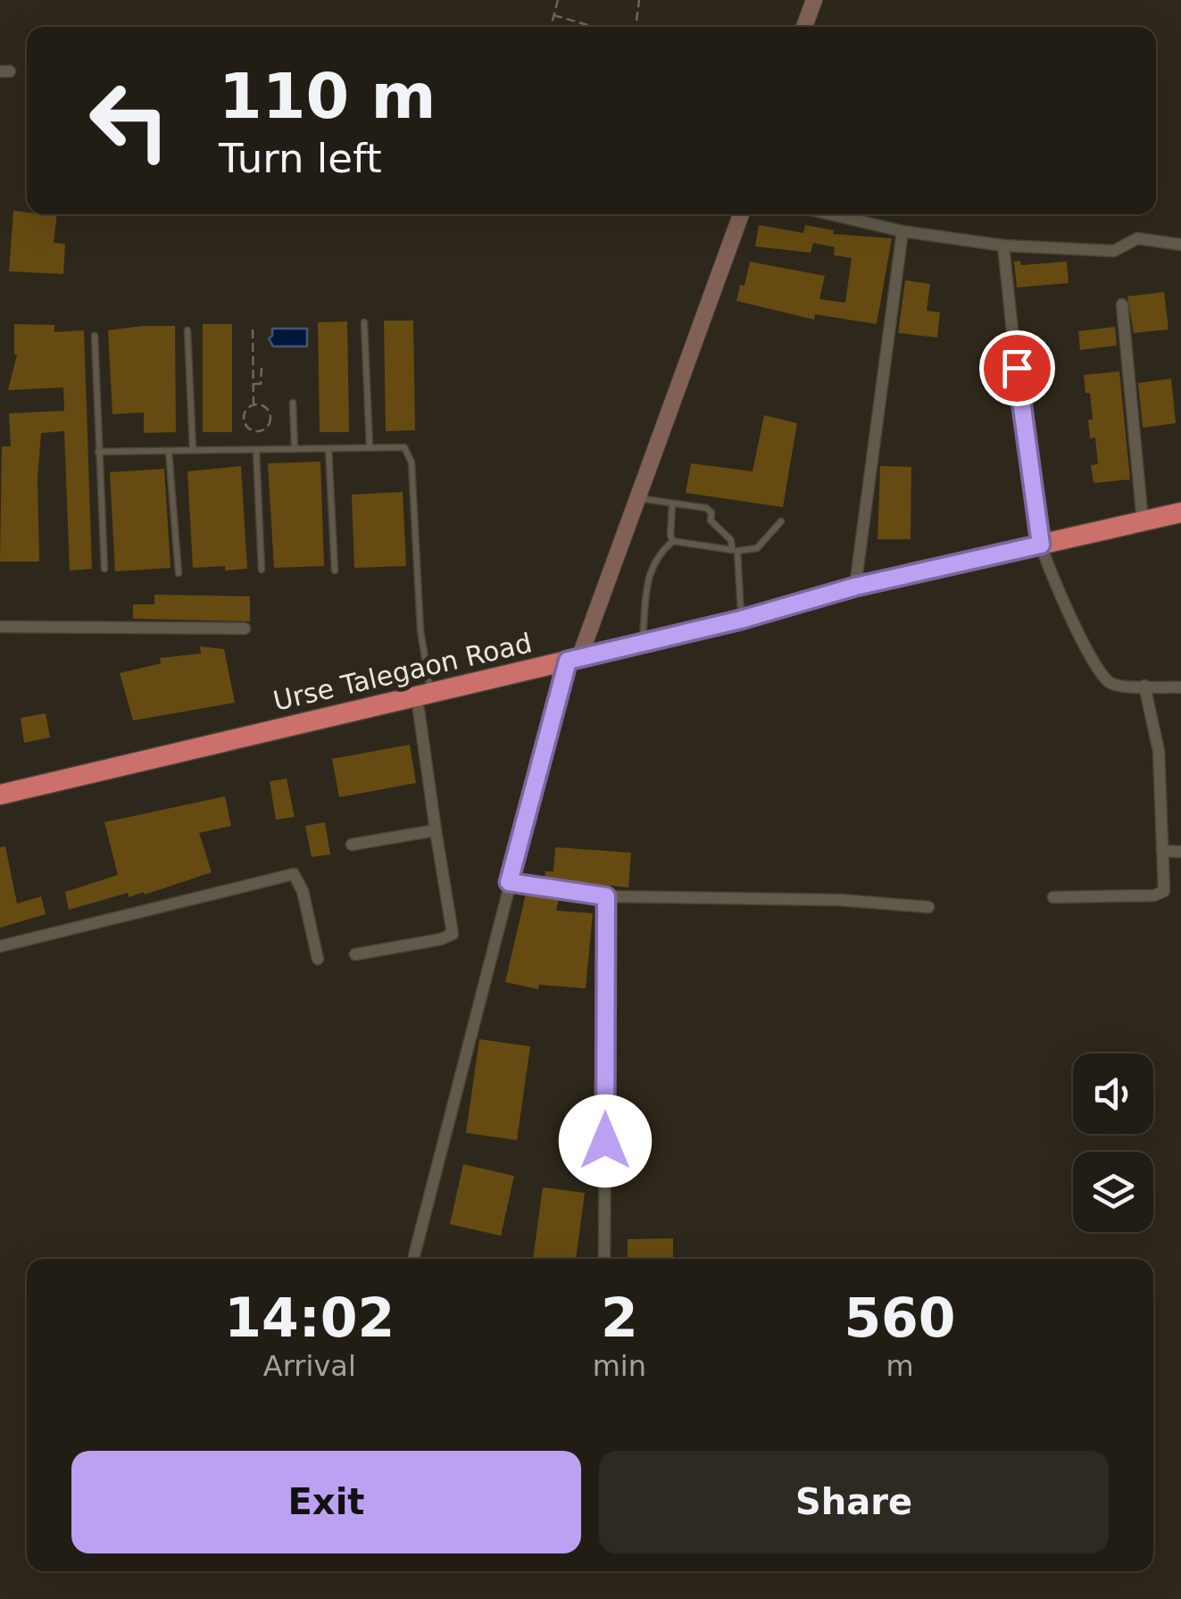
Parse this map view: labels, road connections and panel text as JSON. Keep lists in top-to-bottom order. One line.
{"streets":{"highway":["Urse Talegaon Road"]},"page":{"turn":["110 m","Turn left"],"eta":["14:02","Arrival","2","min","560","m"],"buttons":["Exit","Share"]}}
